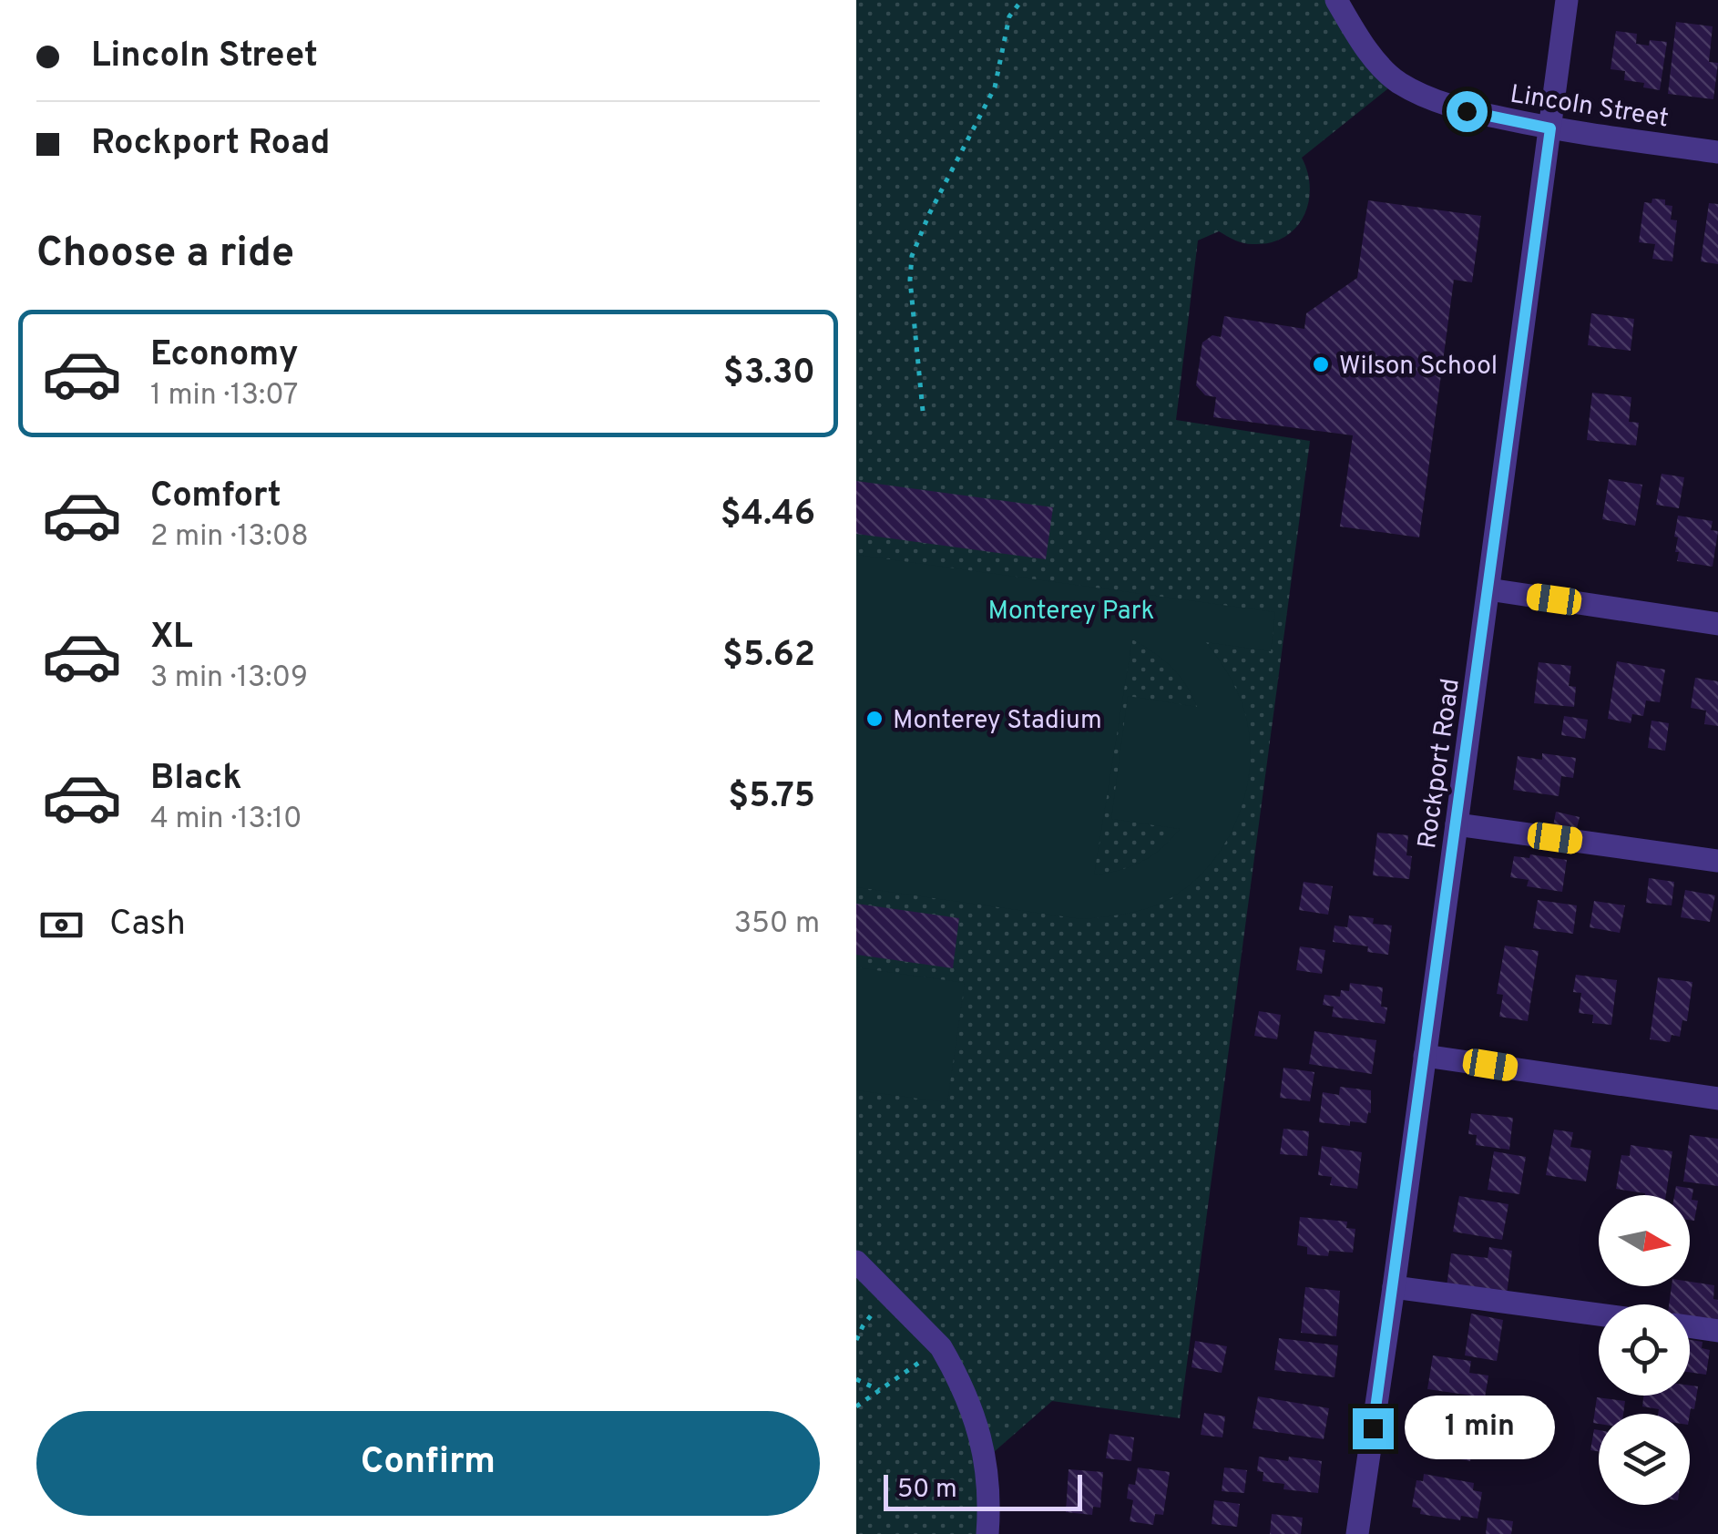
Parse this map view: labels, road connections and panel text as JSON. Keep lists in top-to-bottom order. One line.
{"streets":{"street":["Lincoln Street","Rockport Road"]},"crossings":[["Lincoln Street","Rockport Road"]],"parks":["Monterey Park"],"places":["Wilson School","Monterey Stadium"],"scale_bar":"50 m","north":"right","page":{"banner":["Lincoln Street","Rockport Road"],"heading":"Choose a ride","list":[{"name":"Economy","note":"1 min · 13:07","value":"$3.30"},{"name":"Comfort","note":"2 min · 13:08","value":"$4.46"},{"name":"XL","note":"3 min · 13:09","value":"$5.62"},{"name":"Black","note":"4 min · 13:10","value":"$5.75"}],"pay":["Cash","350 m"],"buttons":"Confirm","bubble":"1 min","scale":"50 m"}}
